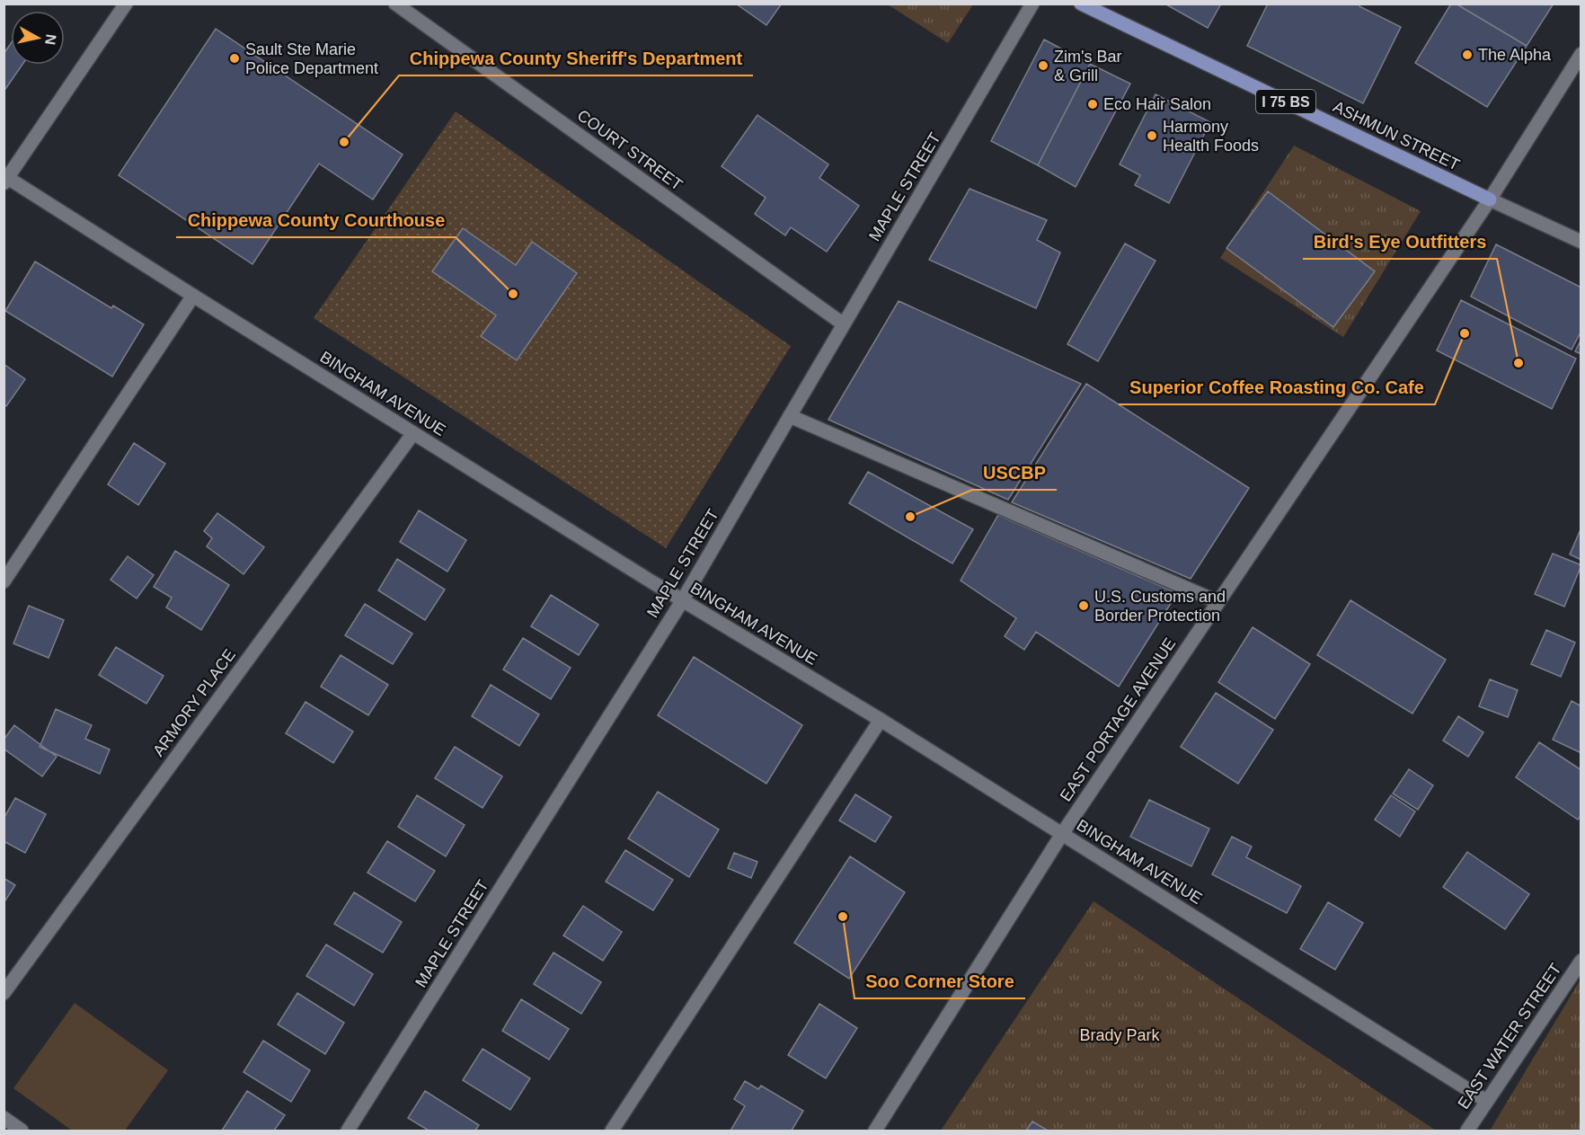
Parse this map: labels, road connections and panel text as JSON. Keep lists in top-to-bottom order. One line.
{"streets":{"main road":["I 75 BS","ASHMUN STREET"],"street":["COURT STREET","MAPLE STREET","BINGHAM AVENUE","ARMORY PLACE","EAST PORTAGE AVENUE","EAST WATER STREET"]},"crossings":[["ASHMUN STREET","EAST PORTAGE AVENUE"],["COURT STREET","MAPLE STREET"],["MAPLE STREET","BINGHAM AVENUE"],["BINGHAM AVENUE","ARMORY PLACE"],["BINGHAM AVENUE","EAST PORTAGE AVENUE"],["BINGHAM AVENUE","EAST WATER STREET"]],"parks":["Brady Park"],"places":["The Alpha","Sault Ste Marie Police Department","Zim's Bar & Grill","Eco Hair Salon","Harmony Health Foods","Chippewa County Sheriff's Department","Chippewa County Courthouse","Superior Coffee Roasting Co. Cafe","Bird's Eye Outfitters","USCBP","U.S. Customs and Border Protection","Soo Corner Store"],"north":"right"}
